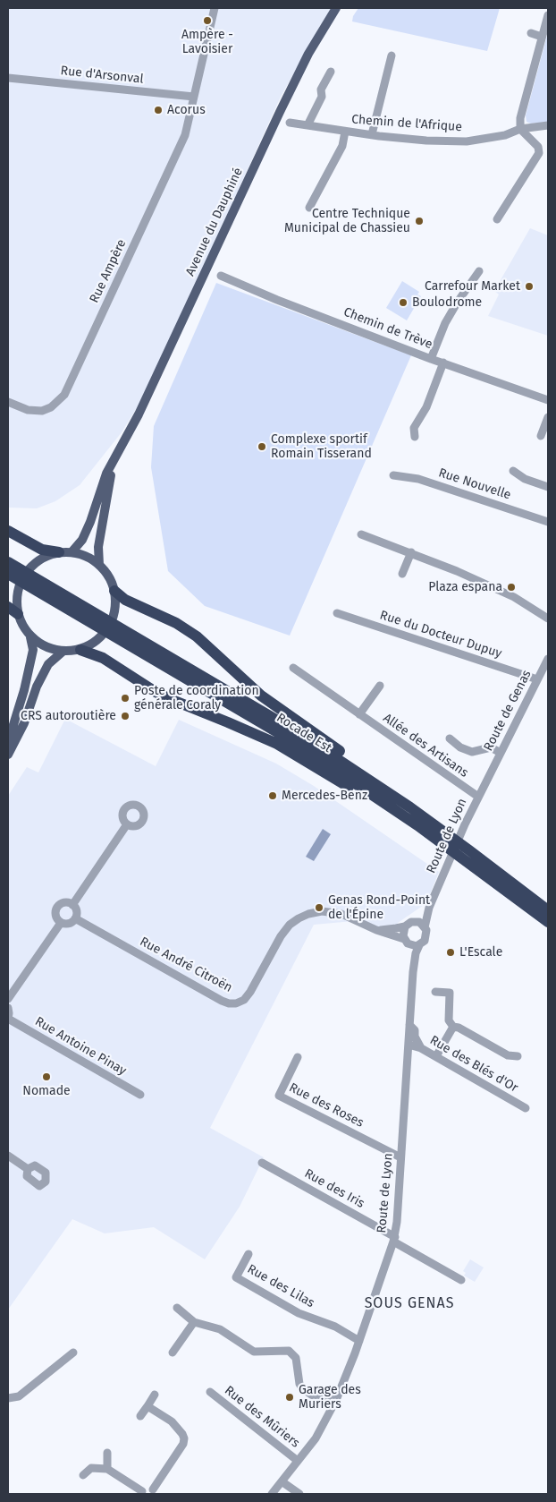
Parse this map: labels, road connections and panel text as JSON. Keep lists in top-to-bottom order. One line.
{"streets":{"highway":["Rocade Est"],"main road":["Avenue du Dauphiné"],"street":["Rue d'Arsonval","Chemin de l'Afrique","Rue Ampère","Chemin de Trève","Rue Nouvelle","Rue du Docteur Dupuy","Route de Genas","Allée des Artisans","Route de Lyon","Rue André Citroën","Rue Antoine Pinay","Rue des Blés d'Or","Rue des Roses","Rue des Iris","Rue des Lilas","Rue des Mûriers"]},"crossings":[["Rue d'Arsonval","Rue Ampère"],["Rue du Docteur Dupuy","Route de Genas"],["Route de Genas","Route de Lyon"],["Allée des Artisans","Route de Lyon"],["Route de Lyon","Rue André Citroën"],["Route de Lyon","Rue des Blés d'Or"],["Route de Lyon","Rue des Roses"],["Route de Lyon","Rue des Iris"],["Route de Lyon","Rue des Lilas"],["Route de Lyon","Rue des Mûriers"]],"districts":["SOUS GENAS"],"places":["Ampère - Lavoisier","Acorus","Centre Technique Municipal de Chassieu","Carrefour Market","Boulodrome","Complexe sportif Romain Tisserand","Plaza espana","Poste de coordination générale Coraly","CRS autoroutière","Mercedes-Benz","Genas Rond-Point de l'Épine","L'Escale","Nomade","Garage des Muriers"]}
